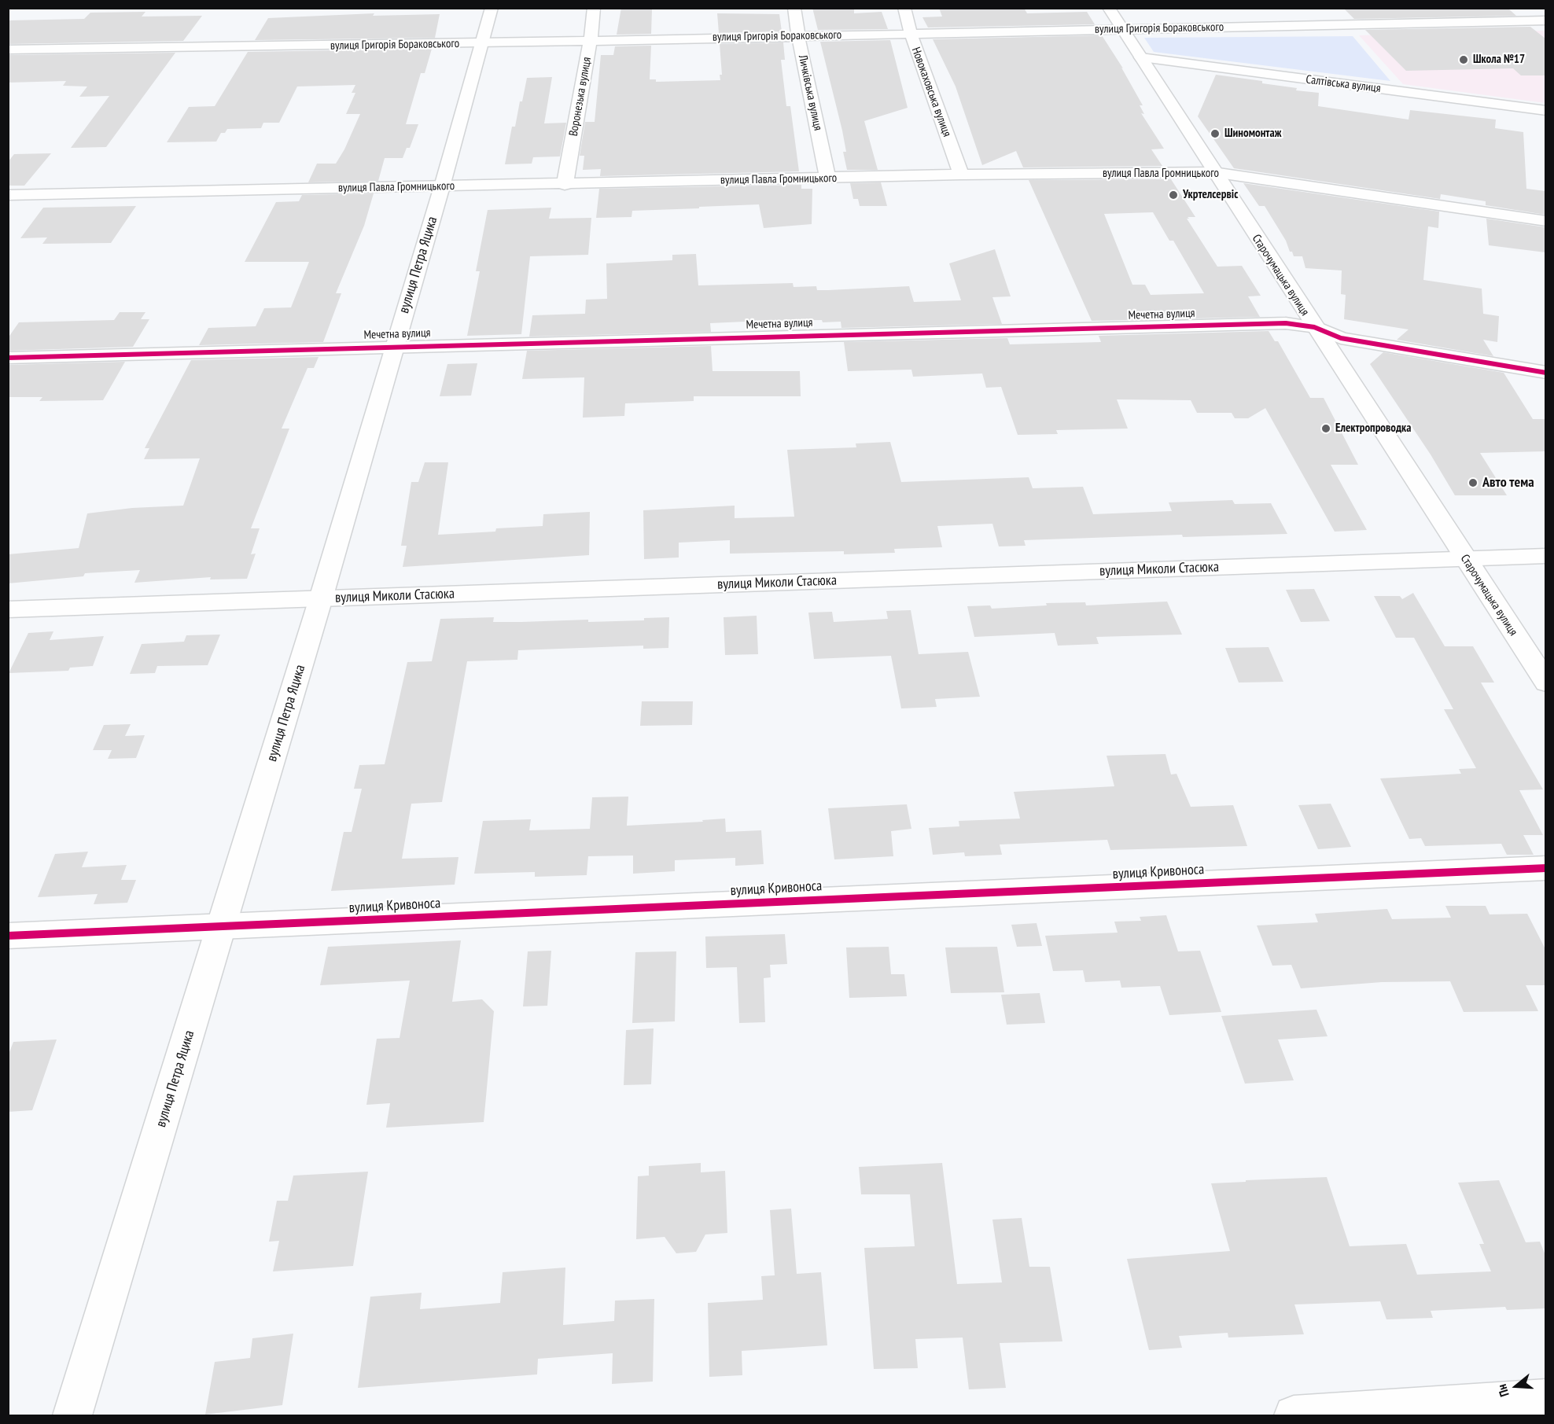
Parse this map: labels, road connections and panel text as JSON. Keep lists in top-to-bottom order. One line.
{"streets":{"street":["вулиця Григорія Бораковського","Салтівська вулиця","Новокаховська вулиця","Личківська вулиця","Воронезька вулиця","вулиця Павла Громницького","вулиця Петра Яцика","Старочумацька вулиця","Мечетна вулиця","вулиця Миколи Стасюка","вулиця Кривоноса"]},"crossings":[["вулиця Григорія Бораковського","Новокаховська вулиця"],["вулиця Григорія Бораковського","Личківська вулиця"],["вулиця Григорія Бораковського","Воронезька вулиця"],["вулиця Григорія Бораковського","вулиця Петра Яцика"],["вулиця Григорія Бораковського","Старочумацька вулиця"],["Салтівська вулиця","Старочумацька вулиця"],["Новокаховська вулиця","вулиця Павла Громницького"],["Личківська вулиця","вулиця Павла Громницького"],["Воронезька вулиця","вулиця Павла Громницького"],["вулиця Павла Громницького","вулиця Петра Яцика"],["вулиця Павла Громницького","Старочумацька вулиця"],["вулиця Петра Яцика","Мечетна вулиця"],["вулиця Петра Яцика","вулиця Миколи Стасюка"],["вулиця Петра Яцика","вулиця Кривоноса"],["Старочумацька вулиця","Мечетна вулиця"],["Старочумацька вулиця","вулиця Миколи Стасюка"]],"places":["Школа №17","Шиномонтаж","Укртелсервіс","Електропроводка","Авто тема"],"north":"left"}
